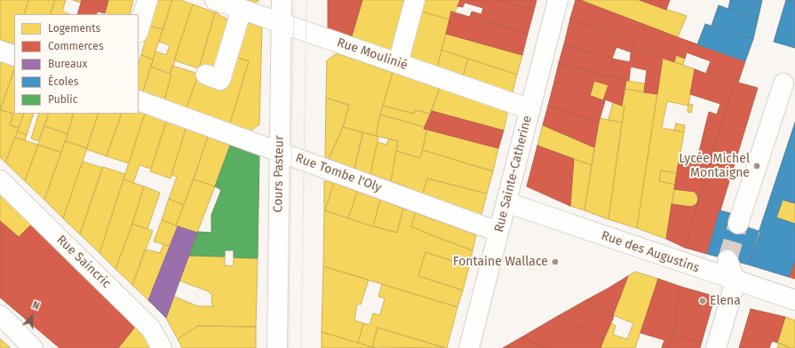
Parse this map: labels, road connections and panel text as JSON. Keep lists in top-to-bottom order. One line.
{"streets":{"street":["Rue Moulinié","Rue Tombe l'Oly","Cours Pasteur","Rue Sainte-Catherine","Rue des Augustins","Rue Saincric"]},"crossings":[["Rue Moulinié","Cours Pasteur"],["Rue Moulinié","Rue Sainte-Catherine"],["Rue Tombe l'Oly","Cours Pasteur"],["Rue Tombe l'Oly","Rue Sainte-Catherine"],["Rue Sainte-Catherine","Rue des Augustins"]],"places":["Lycée Michel Montaigne","Fontaine Wallace","Elena"],"legend":["Logements","Commerces","Bureaux","Écoles","Public"],"north":"top"}
